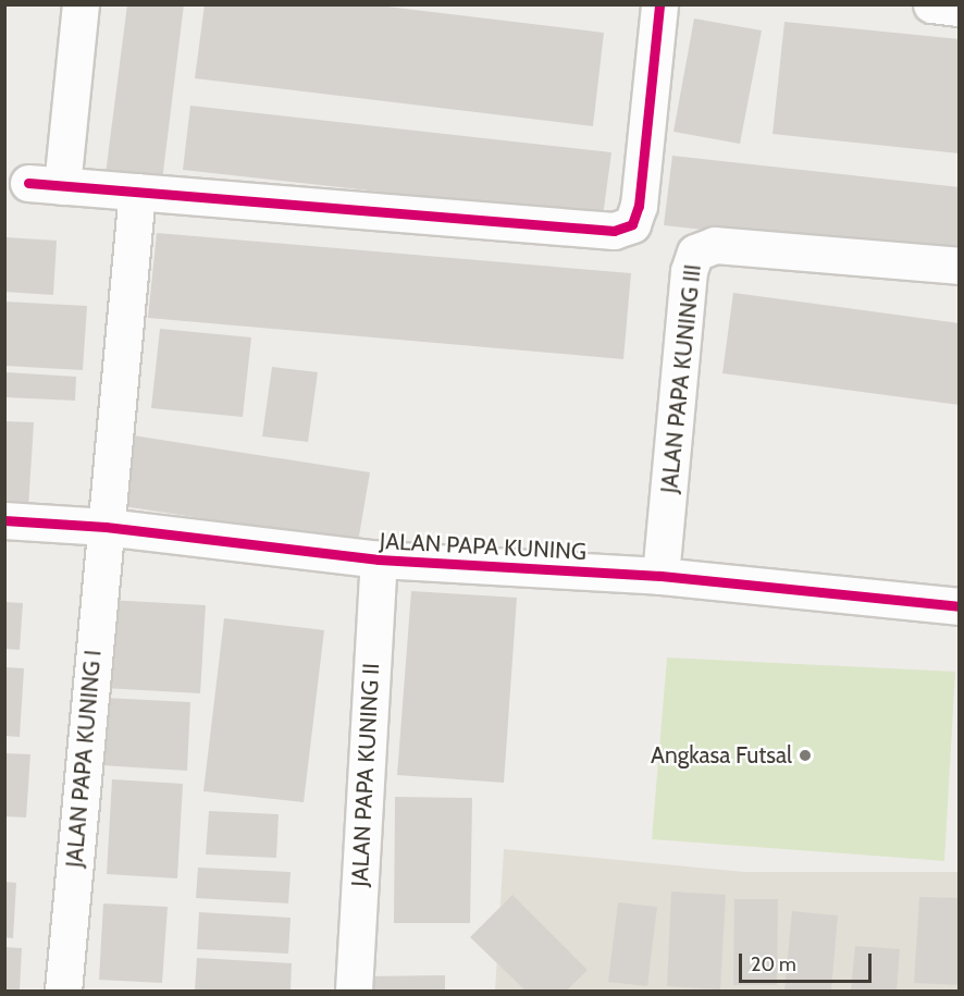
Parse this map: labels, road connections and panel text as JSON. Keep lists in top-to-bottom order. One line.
{"streets":{"street":["JALAN PAPA KUNING III","JALAN PAPA KUNING","JALAN PAPA KUNING I","JALAN PAPA KUNING II"]},"crossings":[["JALAN PAPA KUNING III","JALAN PAPA KUNING"],["JALAN PAPA KUNING","JALAN PAPA KUNING I"],["JALAN PAPA KUNING","JALAN PAPA KUNING II"]],"places":["Angkasa Futsal"],"scale_bar":"20 m"}
